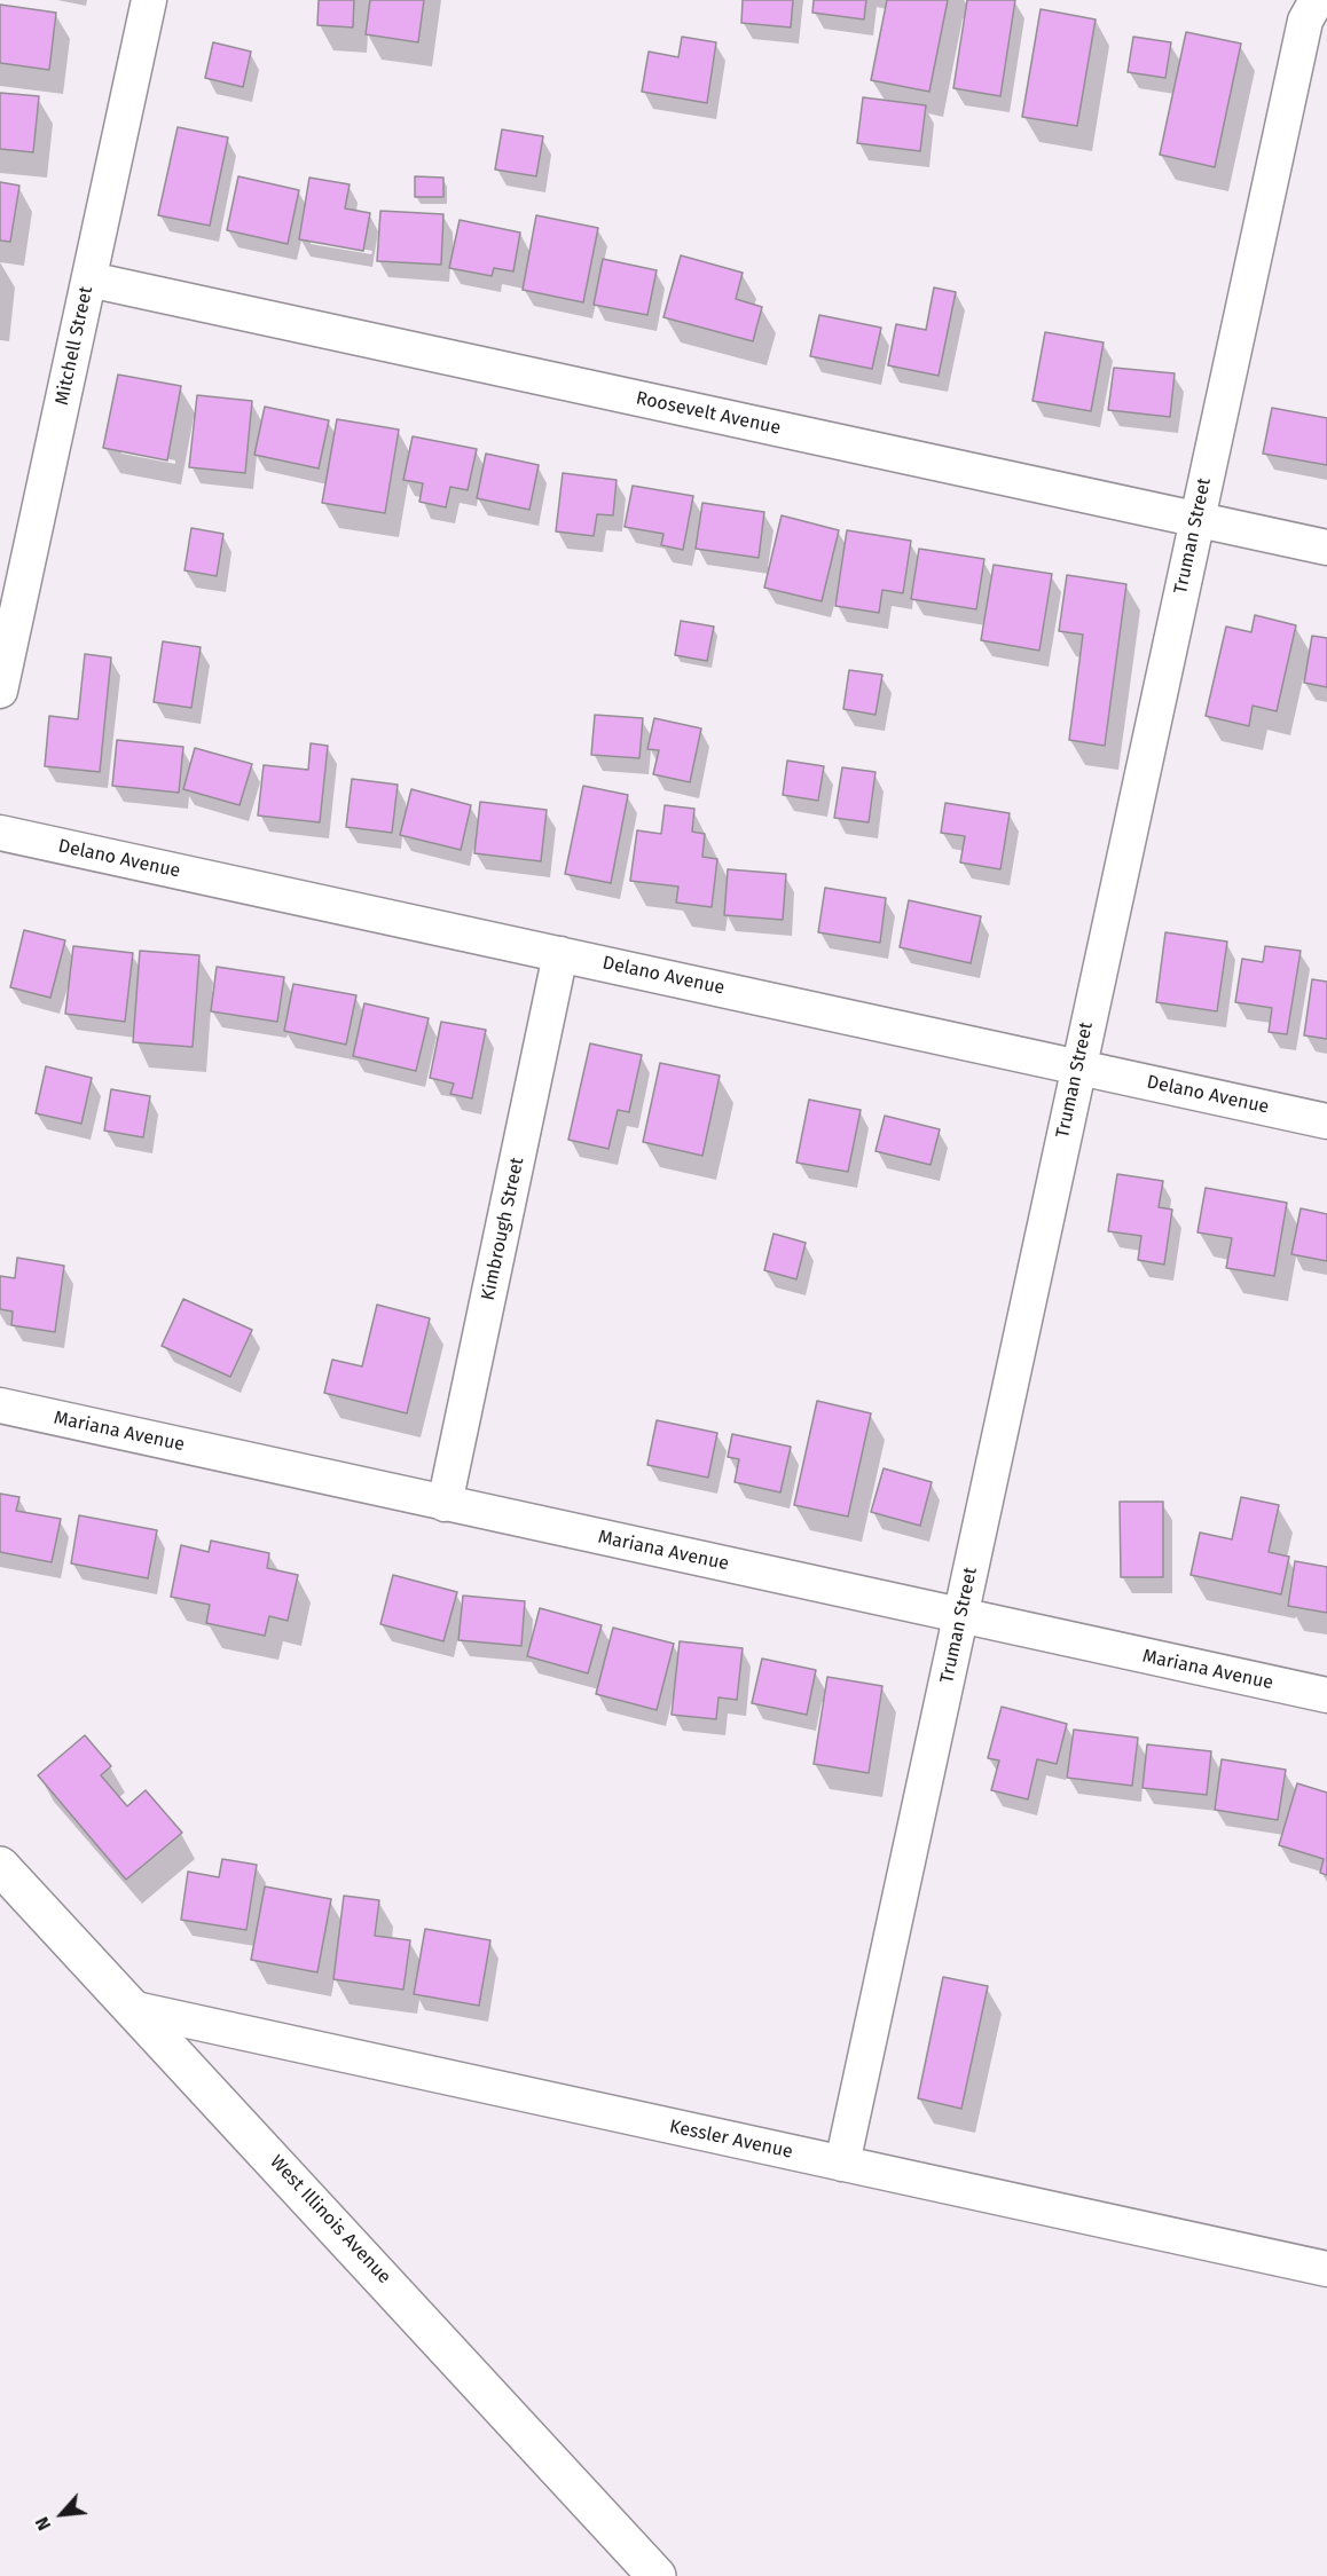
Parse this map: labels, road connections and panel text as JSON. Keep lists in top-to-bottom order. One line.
{"streets":{"main road":["West Illinois Avenue"],"street":["Mitchell Street","Roosevelt Avenue","Truman Street","Delano Avenue","Kimbrough Street","Mariana Avenue","Kessler Avenue"]},"crossings":[["Mitchell Street","Roosevelt Avenue"],["Roosevelt Avenue","Truman Street"],["Truman Street","Delano Avenue"],["Truman Street","Mariana Avenue"],["Truman Street","Kessler Avenue"],["Delano Avenue","Kimbrough Street"],["Kimbrough Street","Mariana Avenue"],["Kessler Avenue","West Illinois Avenue"]],"north":"bottom left"}
